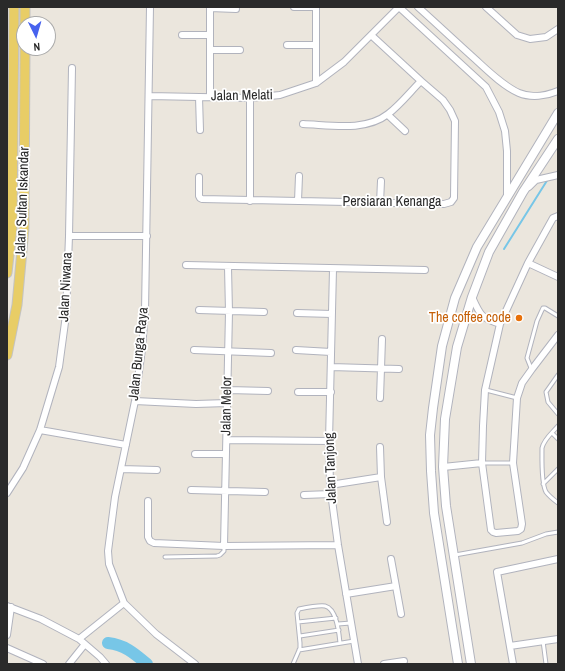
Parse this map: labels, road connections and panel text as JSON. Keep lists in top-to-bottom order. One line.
{"streets":{"main road":["Jalan Sultan Iskandar"],"street":["Jalan Melati","Persiaran Kenanga","Jalan Niwana","Jalan Bunga Raya","Jalan Melor","Jalan Tanjong"]},"crossings":[["Jalan Melati","Persiaran Kenanga"],["Jalan Melati","Jalan Bunga Raya"]],"places":["The coffee code"],"north":"bottom"}
